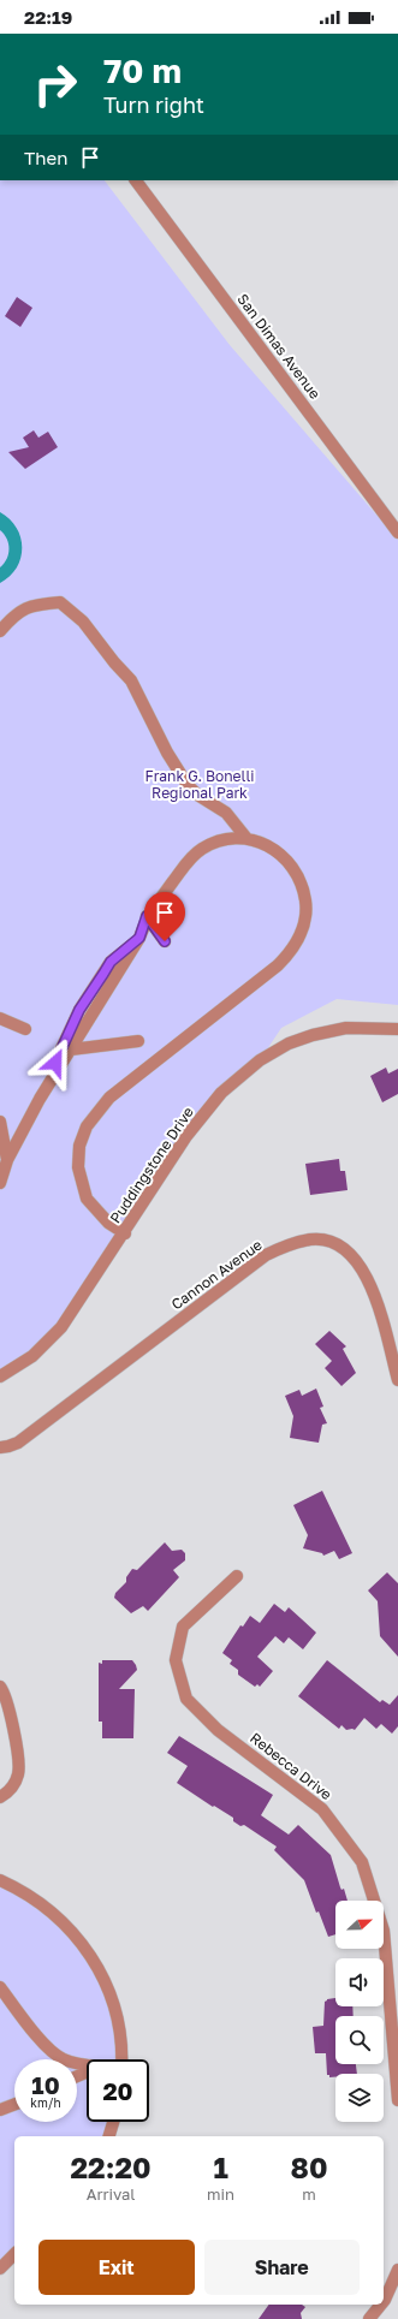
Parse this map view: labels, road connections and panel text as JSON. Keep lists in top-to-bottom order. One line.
{"streets":{"street":["San Dimas Avenue","Puddingstone Drive","Cannon Avenue","Rebecca Drive"]},"parks":["Frank G. Bonelli Regional Park"],"north":"right","page":{"status":"22:19","turn":["70 m","Turn right"],"then":"Then","speed":"10 km/h","limit":"20","eta":["22:20","Arrival","1","min","80","m"],"buttons":["Exit","Share"]}}
